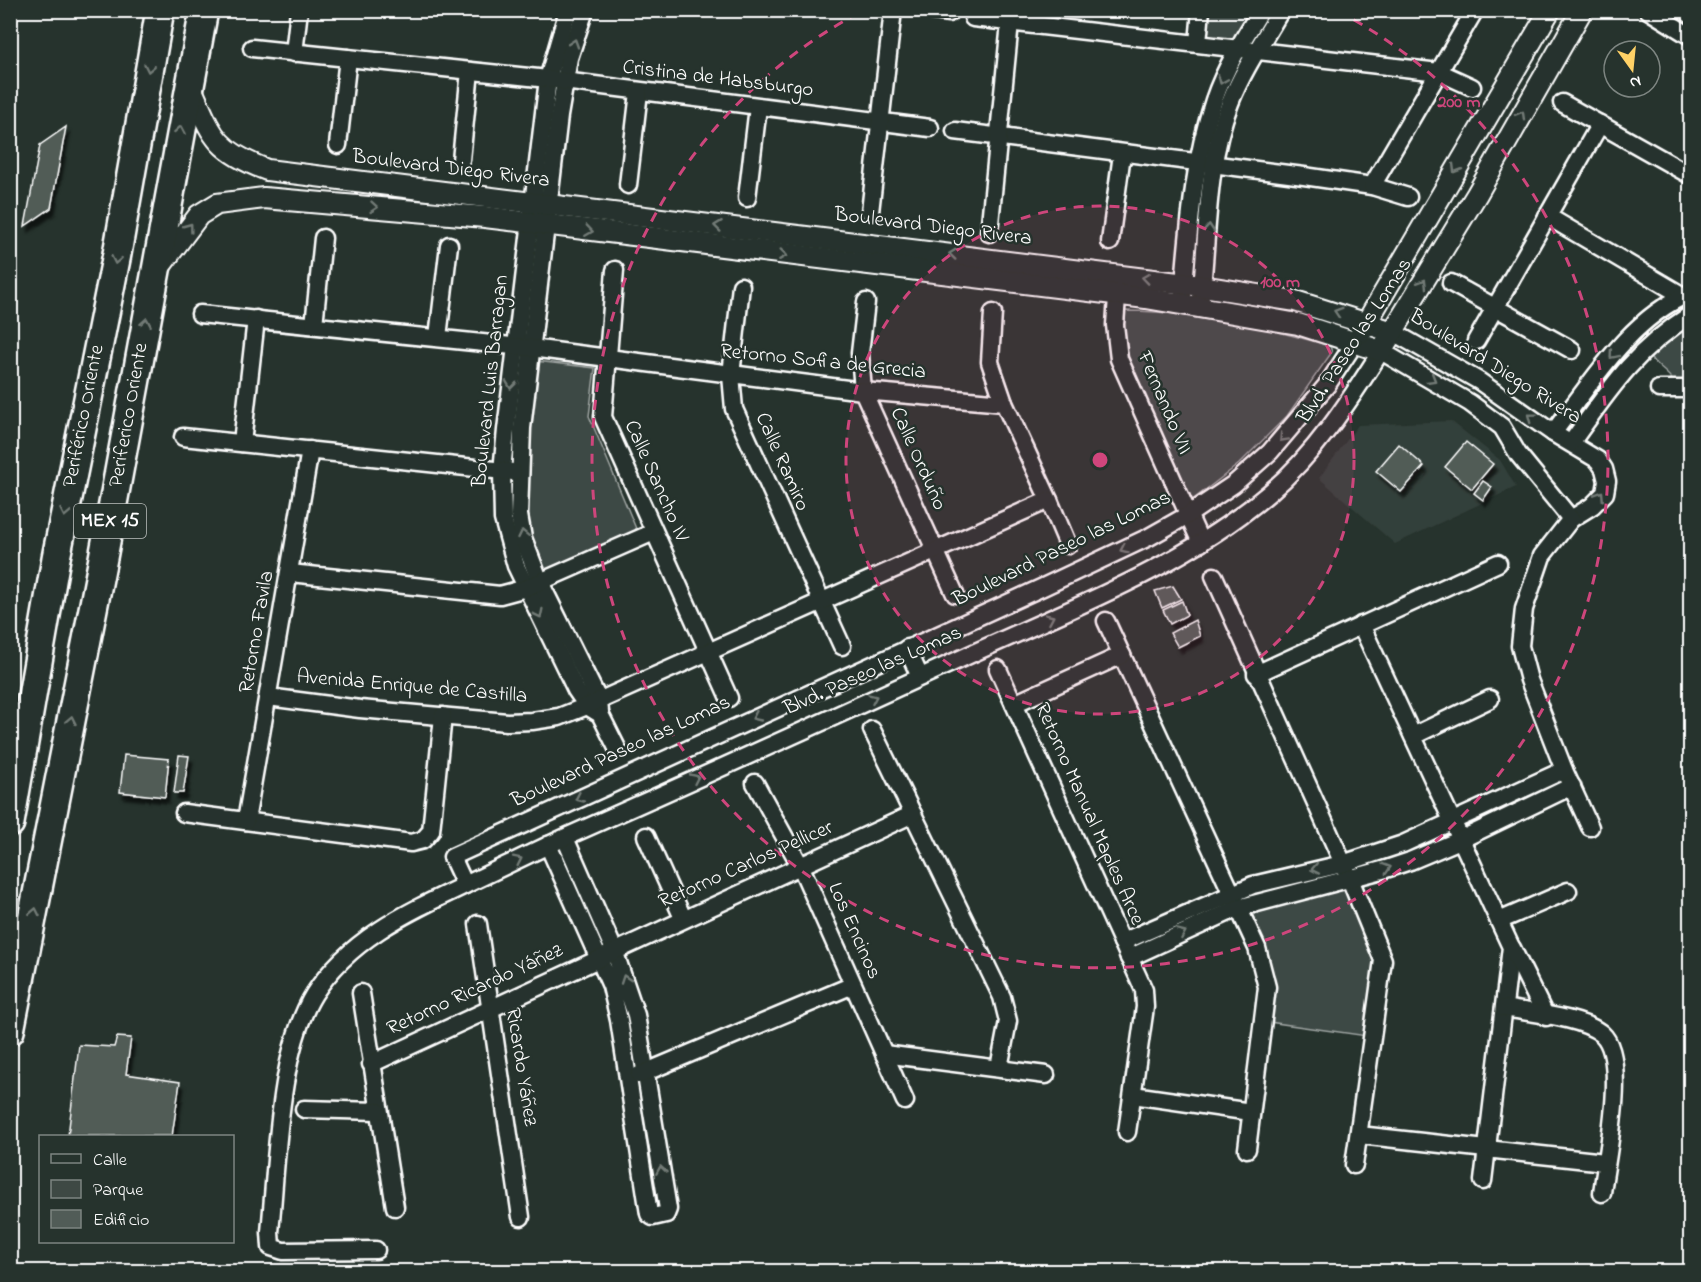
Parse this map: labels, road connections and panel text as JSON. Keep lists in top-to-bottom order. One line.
{"streets":{"highway":["Periferico Oriente","Periférico Oriente","MEX 15"],"street":["Cristina de Habsburgo","Boulevard Diego Rivera","Blvd. Paseo las Lomas","Retorno Sofia de Grecia","Boulevard Luis Barragan","Fernando VII","Calle Orduño","Calle Ramiro","Calle Sancho IV","Boulevard Paseo las Lomas","Retorno Favila","Avenida Enrique de Castilla","Retorno Manual Maples Arce","Retorno Carlos Pellicer","Los Encinos","Retorno Ricardo Yáñez","Ricardo Yáñez"]},"crossings":[["Boulevard Diego Rivera","Blvd. Paseo las Lomas"],["Boulevard Diego Rivera","Boulevard Luis Barragan"],["Boulevard Diego Rivera","Fernando VII"],["Boulevard Diego Rivera","Periferico Oriente"],["Boulevard Diego Rivera","Boulevard Paseo las Lomas"],["Blvd. Paseo las Lomas","Fernando VII"],["Blvd. Paseo las Lomas","Boulevard Paseo las Lomas"],["Retorno Sofia de Grecia","Boulevard Luis Barragan"],["Retorno Sofia de Grecia","Calle Orduño"],["Retorno Sofia de Grecia","Calle Ramiro"],["Retorno Sofia de Grecia","Calle Sancho IV"],["Boulevard Luis Barragan","Avenida Enrique de Castilla"],["Fernando VII","Boulevard Paseo las Lomas"],["Retorno Favila","Avenida Enrique de Castilla"],["Retorno Carlos Pellicer","Los Encinos"],["Retorno Carlos Pellicer","Retorno Ricardo Yáñez"],["Retorno Ricardo Yáñez","Ricardo Yáñez"]],"one_way":["Periferico Oriente","Periférico Oriente"],"legend":["Calle","Parque","Edificio"],"north":"bottom","rings":["200 m","100 m"]}
